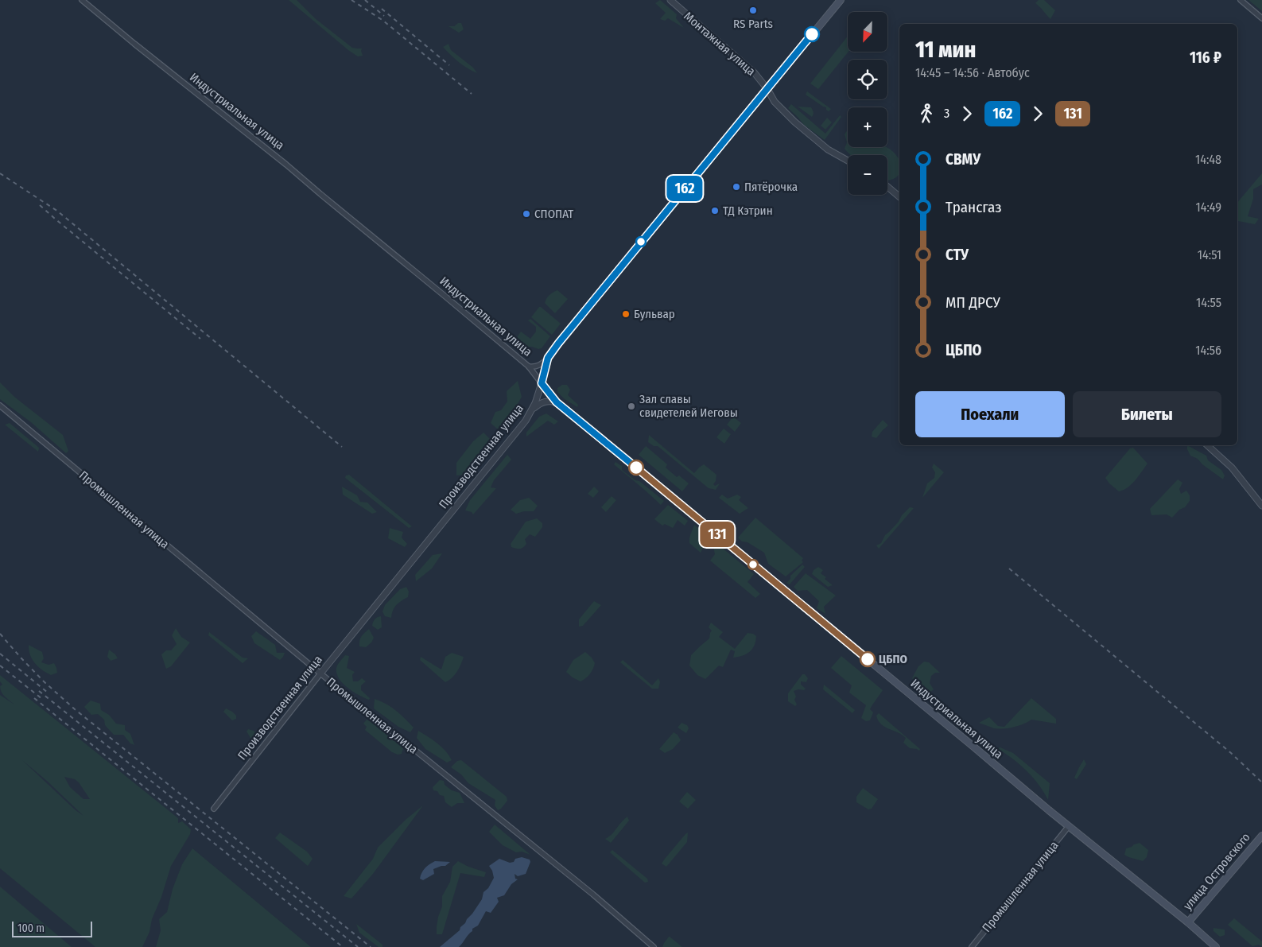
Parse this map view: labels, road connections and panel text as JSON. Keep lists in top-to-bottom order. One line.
{"streets":{"main road":["Индустриальная улица","Производственная улица","улица Островского"],"street":["Монтажная улица","Промышленная улица"]},"crossings":[["Монтажная улица","Производственная улица"],["Индустриальная улица","Производственная улица"],["Индустриальная улица","Промышленная улица"],["Индустриальная улица","улица Островского"],["Производственная улица","Промышленная улица"]],"places":["RS Parts","Пятёрочка","ТД Кэтрин","СПОПАТ","Бульвар","Зал славы свидетелей Иеговы","ЦБПО"],"lines":["bus line 162","bus line 131"],"scale_bar":"100 m","north":"bottom left","page":{"on_map":["162","131"],"map_buttons":["+","−"],"heading":["11 мин","14:45 – 14:56 · Автобус","116 ₽"],"legs":["3","162","131"],"list":[{"name":"СВМУ","value":"14:48"},{"name":"Трансгаз","value":"14:49"},{"name":"СТУ","value":"14:51"},{"name":"МП ДРСУ","value":"14:55"},{"name":"ЦБПО","value":"14:56"}],"buttons":["Поехали","Билеты"],"scale":"100 m"}}
